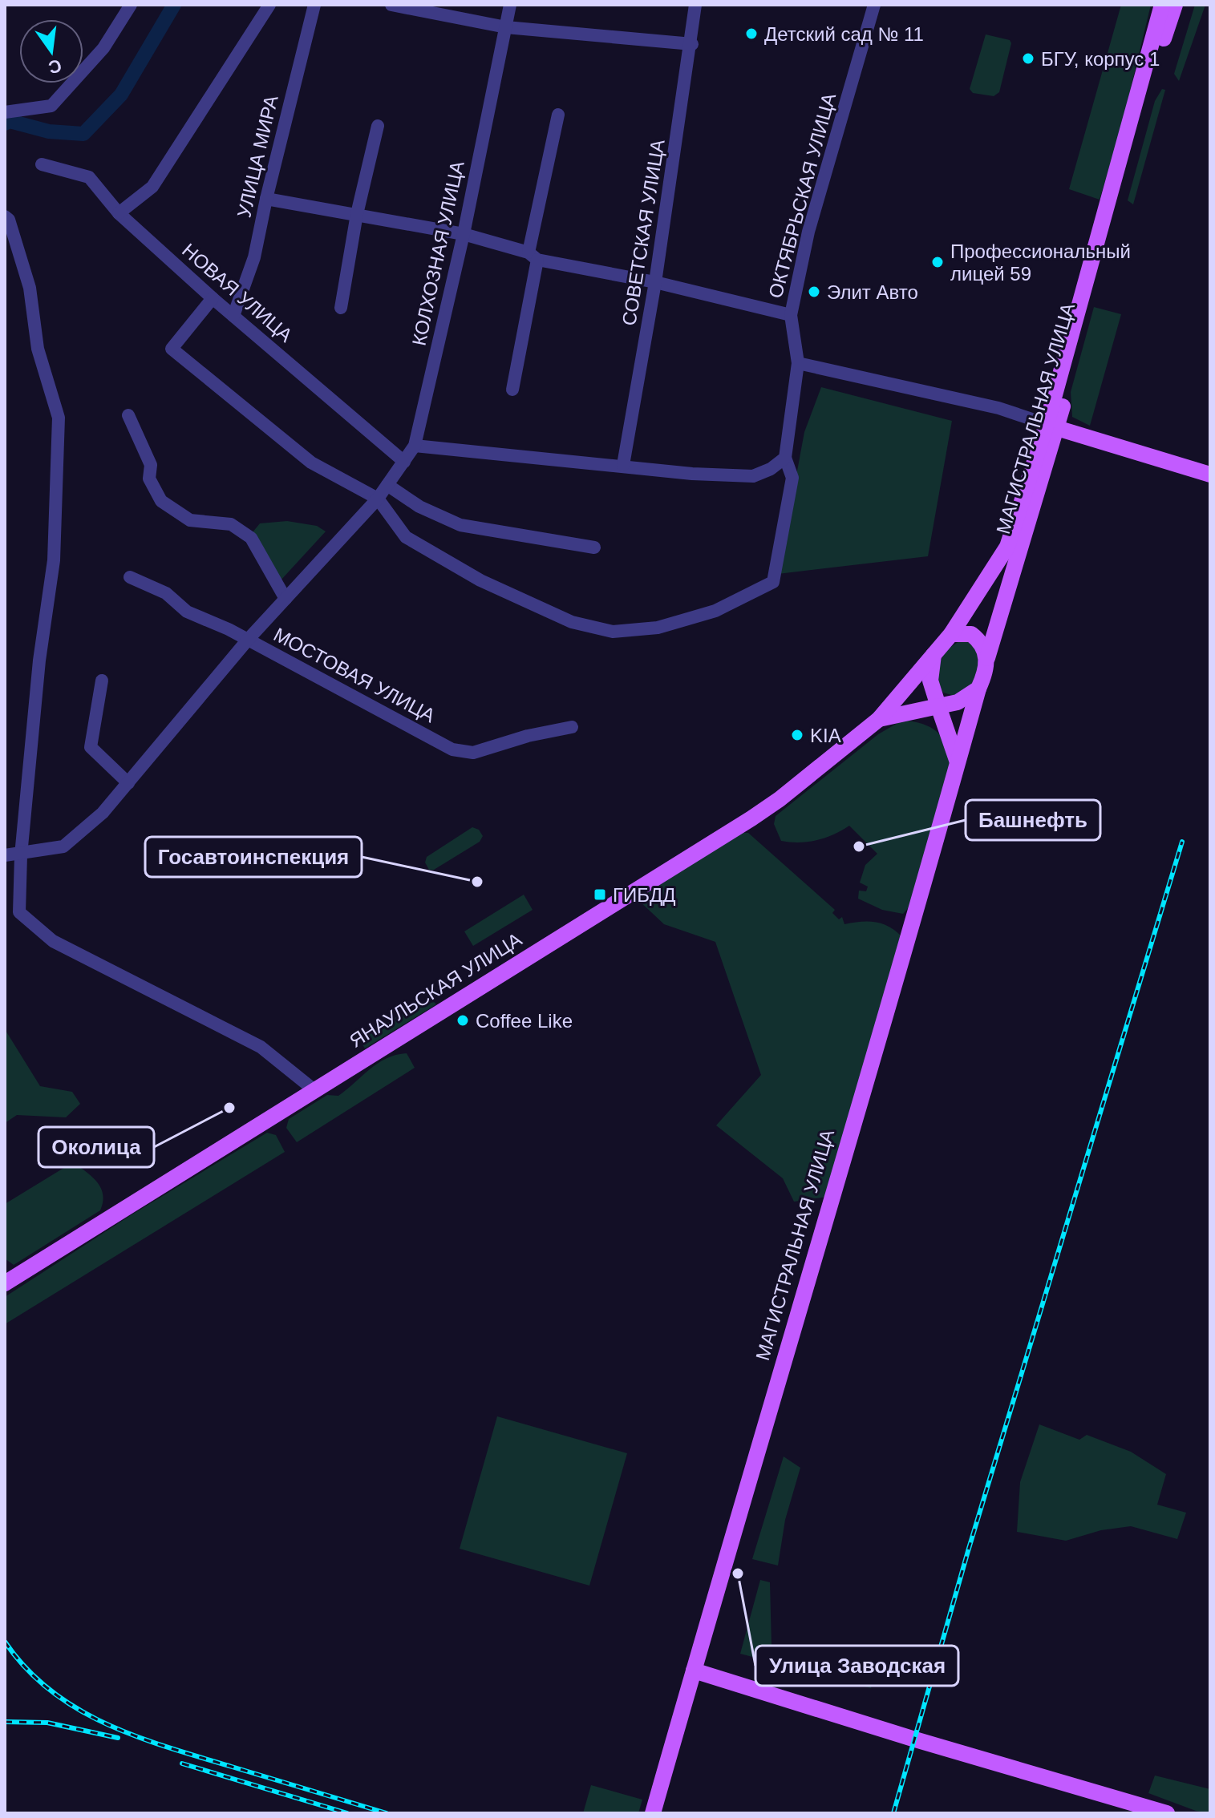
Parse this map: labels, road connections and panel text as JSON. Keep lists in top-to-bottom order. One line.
{"streets":{"main road":["МАГИСТРАЛЬНАЯ УЛИЦА","ЯНАУЛЬСКАЯ УЛИЦА"],"street":["УЛИЦА МИРА","ОКТЯБРЬСКАЯ УЛИЦА","СОВЕТСКАЯ УЛИЦА","КОЛХОЗНАЯ УЛИЦА","НОВАЯ УЛИЦА","МОСТОВАЯ УЛИЦА"]},"crossings":[["УЛИЦА МИРА","НОВАЯ УЛИЦА"],["ОКТЯБРЬСКАЯ УЛИЦА","КОЛХОЗНАЯ УЛИЦА"],["КОЛХОЗНАЯ УЛИЦА","НОВАЯ УЛИЦА"],["КОЛХОЗНАЯ УЛИЦА","МОСТОВАЯ УЛИЦА"],["МАГИСТРАЛЬНАЯ УЛИЦА","ЯНАУЛЬСКАЯ УЛИЦА"]],"places":{"other":["Детский сад № 11","БГУ, корпус 1","Профессиональный лицей 59","Элит Авто","KIA","Башнефть","Госавтоинспекция","Coffee Like","Околица","Улица Заводская"],"transit":["ГИБДД"]},"north":"bottom"}
